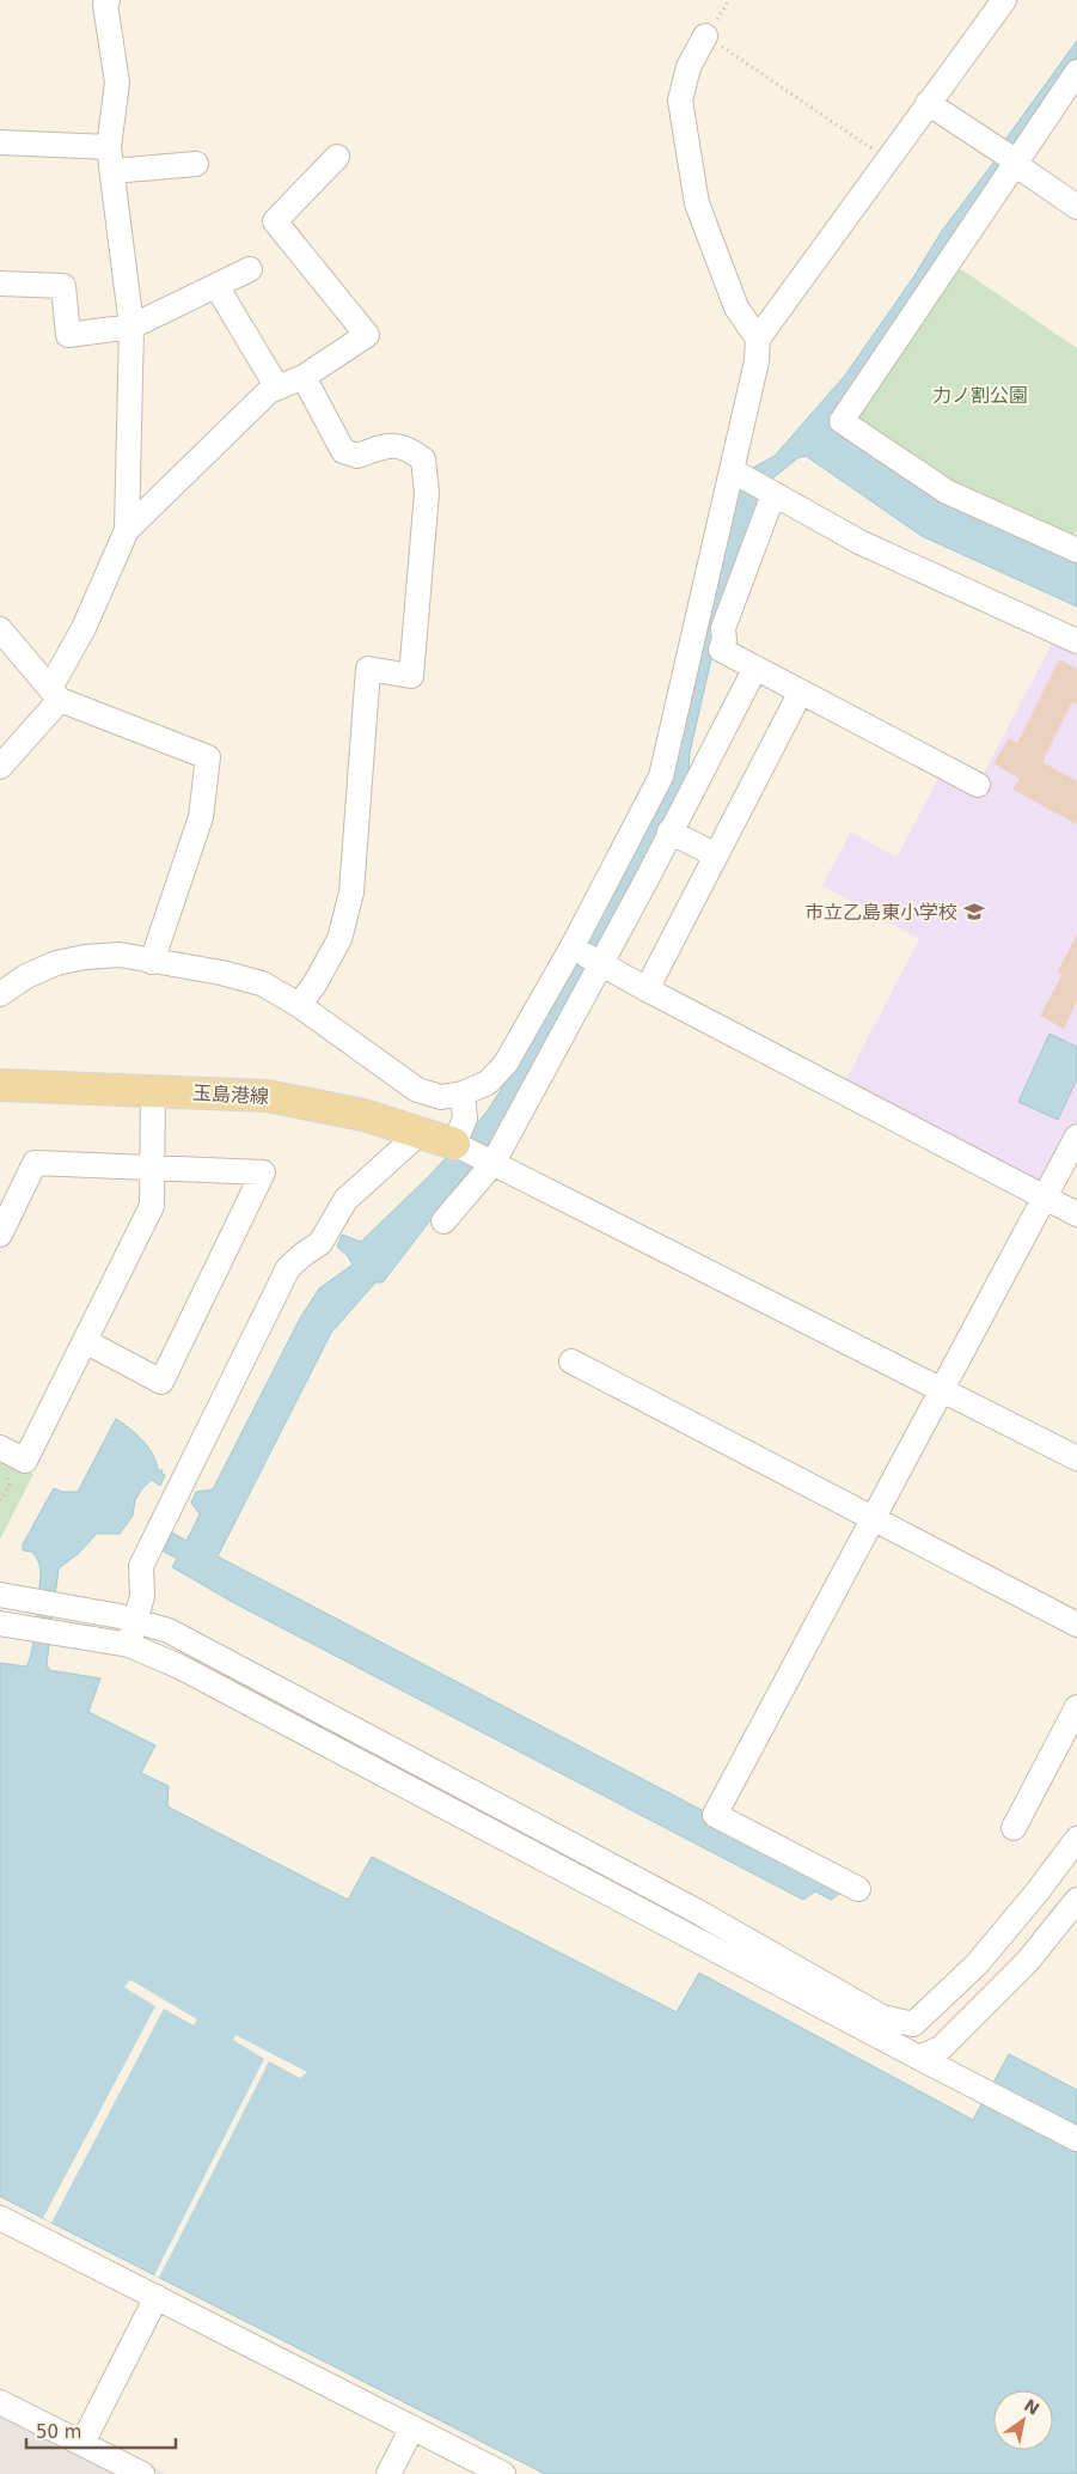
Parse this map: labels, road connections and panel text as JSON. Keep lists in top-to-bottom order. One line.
{"streets":{"main road":["玉島港線"]},"parks":["力ノ割公園"],"places":{"school or university":["市立乙島東小学校"]},"scale_bar":"50 m","north":"top right"}
